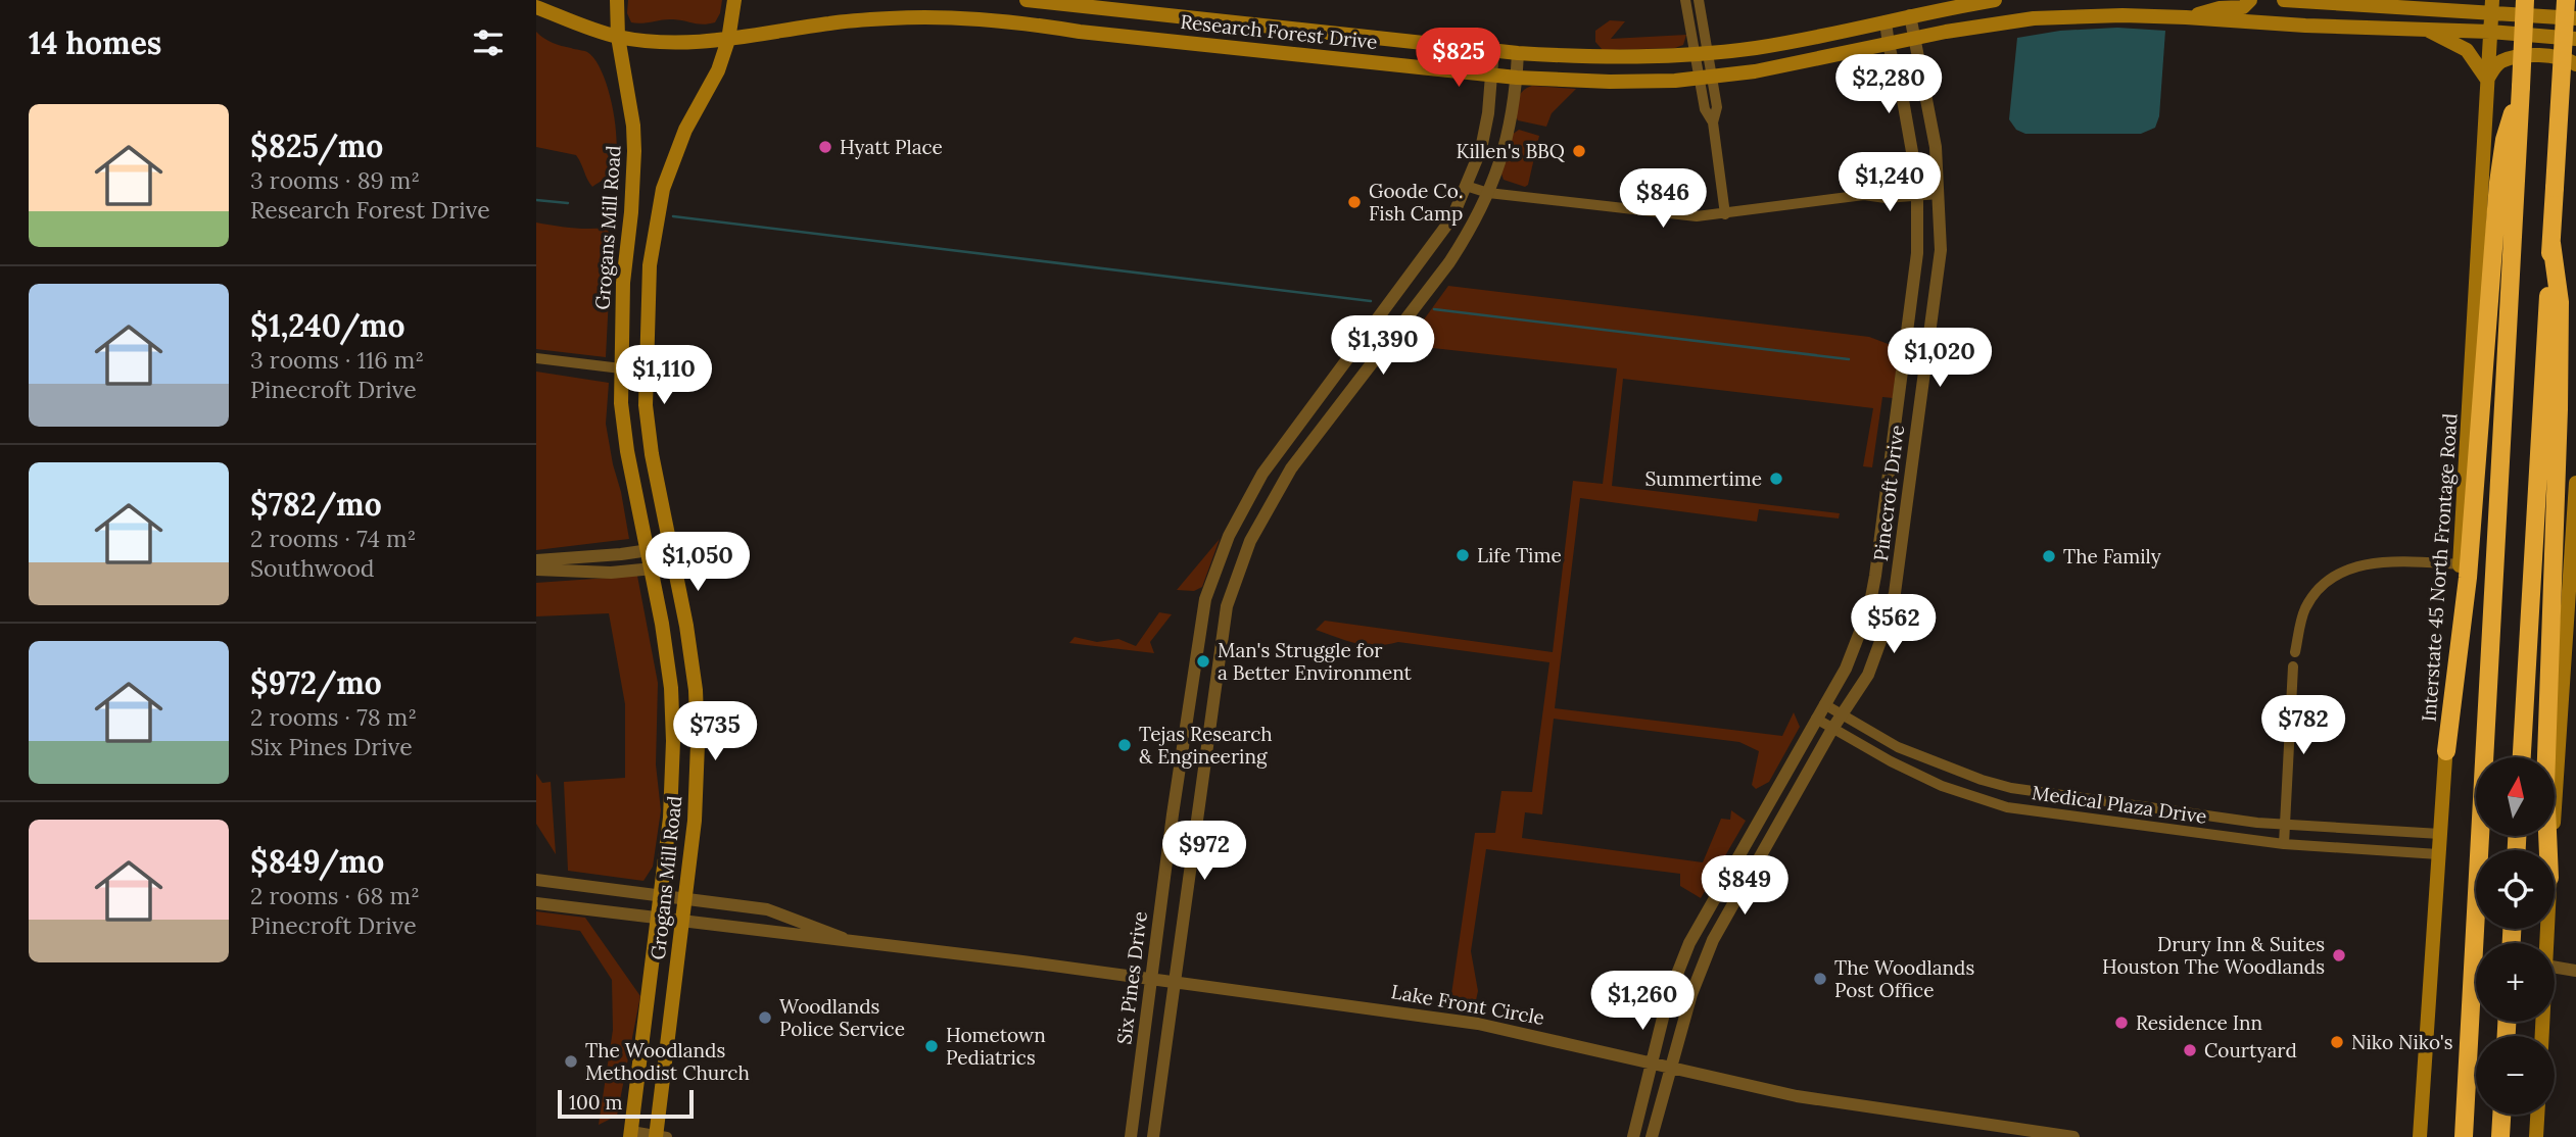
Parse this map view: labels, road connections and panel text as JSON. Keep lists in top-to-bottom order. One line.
{"streets":{"main road":["Research Forest Drive","Grogans Mill Road","Interstate 45 North Frontage Road"],"street":["Pinecroft Drive","Medical Plaza Drive","Six Pines Drive","Lake Front Circle"]},"crossings":[["Research Forest Drive","Grogans Mill Road"],["Research Forest Drive","Pinecroft Drive"],["Research Forest Drive","Interstate 45 North Frontage Road"],["Research Forest Drive","Six Pines Drive"],["Grogans Mill Road","Lake Front Circle"],["Pinecroft Drive","Medical Plaza Drive"],["Pinecroft Drive","Lake Front Circle"],["Interstate 45 North Frontage Road","Medical Plaza Drive"],["Six Pines Drive","Lake Front Circle"]],"places":["Hyatt Place","Killen's BBQ","Goode Co. Fish Camp","Summertime","Life Time","The Family","Man's Struggle for a Better Environment","Tejas Research & Engineering","Drury Inn & Suites Houston The Woodlands","The Woodlands Post Office","Woodlands Police Service","Residence Inn","Niko Niko's","Hometown Pediatrics","Courtyard","The Woodlands Methodist Church"],"scale_bar":"100 m","north":"top","page":{"heading":"14 homes","price":["$825","$2,280","$1,240","$846","$1,390","$1,020","$1,110","$1,050","$562","$782","$735","$972","$849","$1,260"],"list":[{"name":"$825/mo","note":"3 rooms · 89 m² · Research Forest Drive"},{"name":"$1,240/mo","note":"3 rooms · 116 m² · Pinecroft Drive"},{"name":"$782/mo","note":"2 rooms · 74 m² · Southwood"},{"name":"$972/mo","note":"2 rooms · 78 m² · Six Pines Drive"},{"name":"$849/mo","note":"2 rooms · 68 m² · Pinecroft Drive"}],"map_buttons":["+","−"],"scale":"100 m"}}
